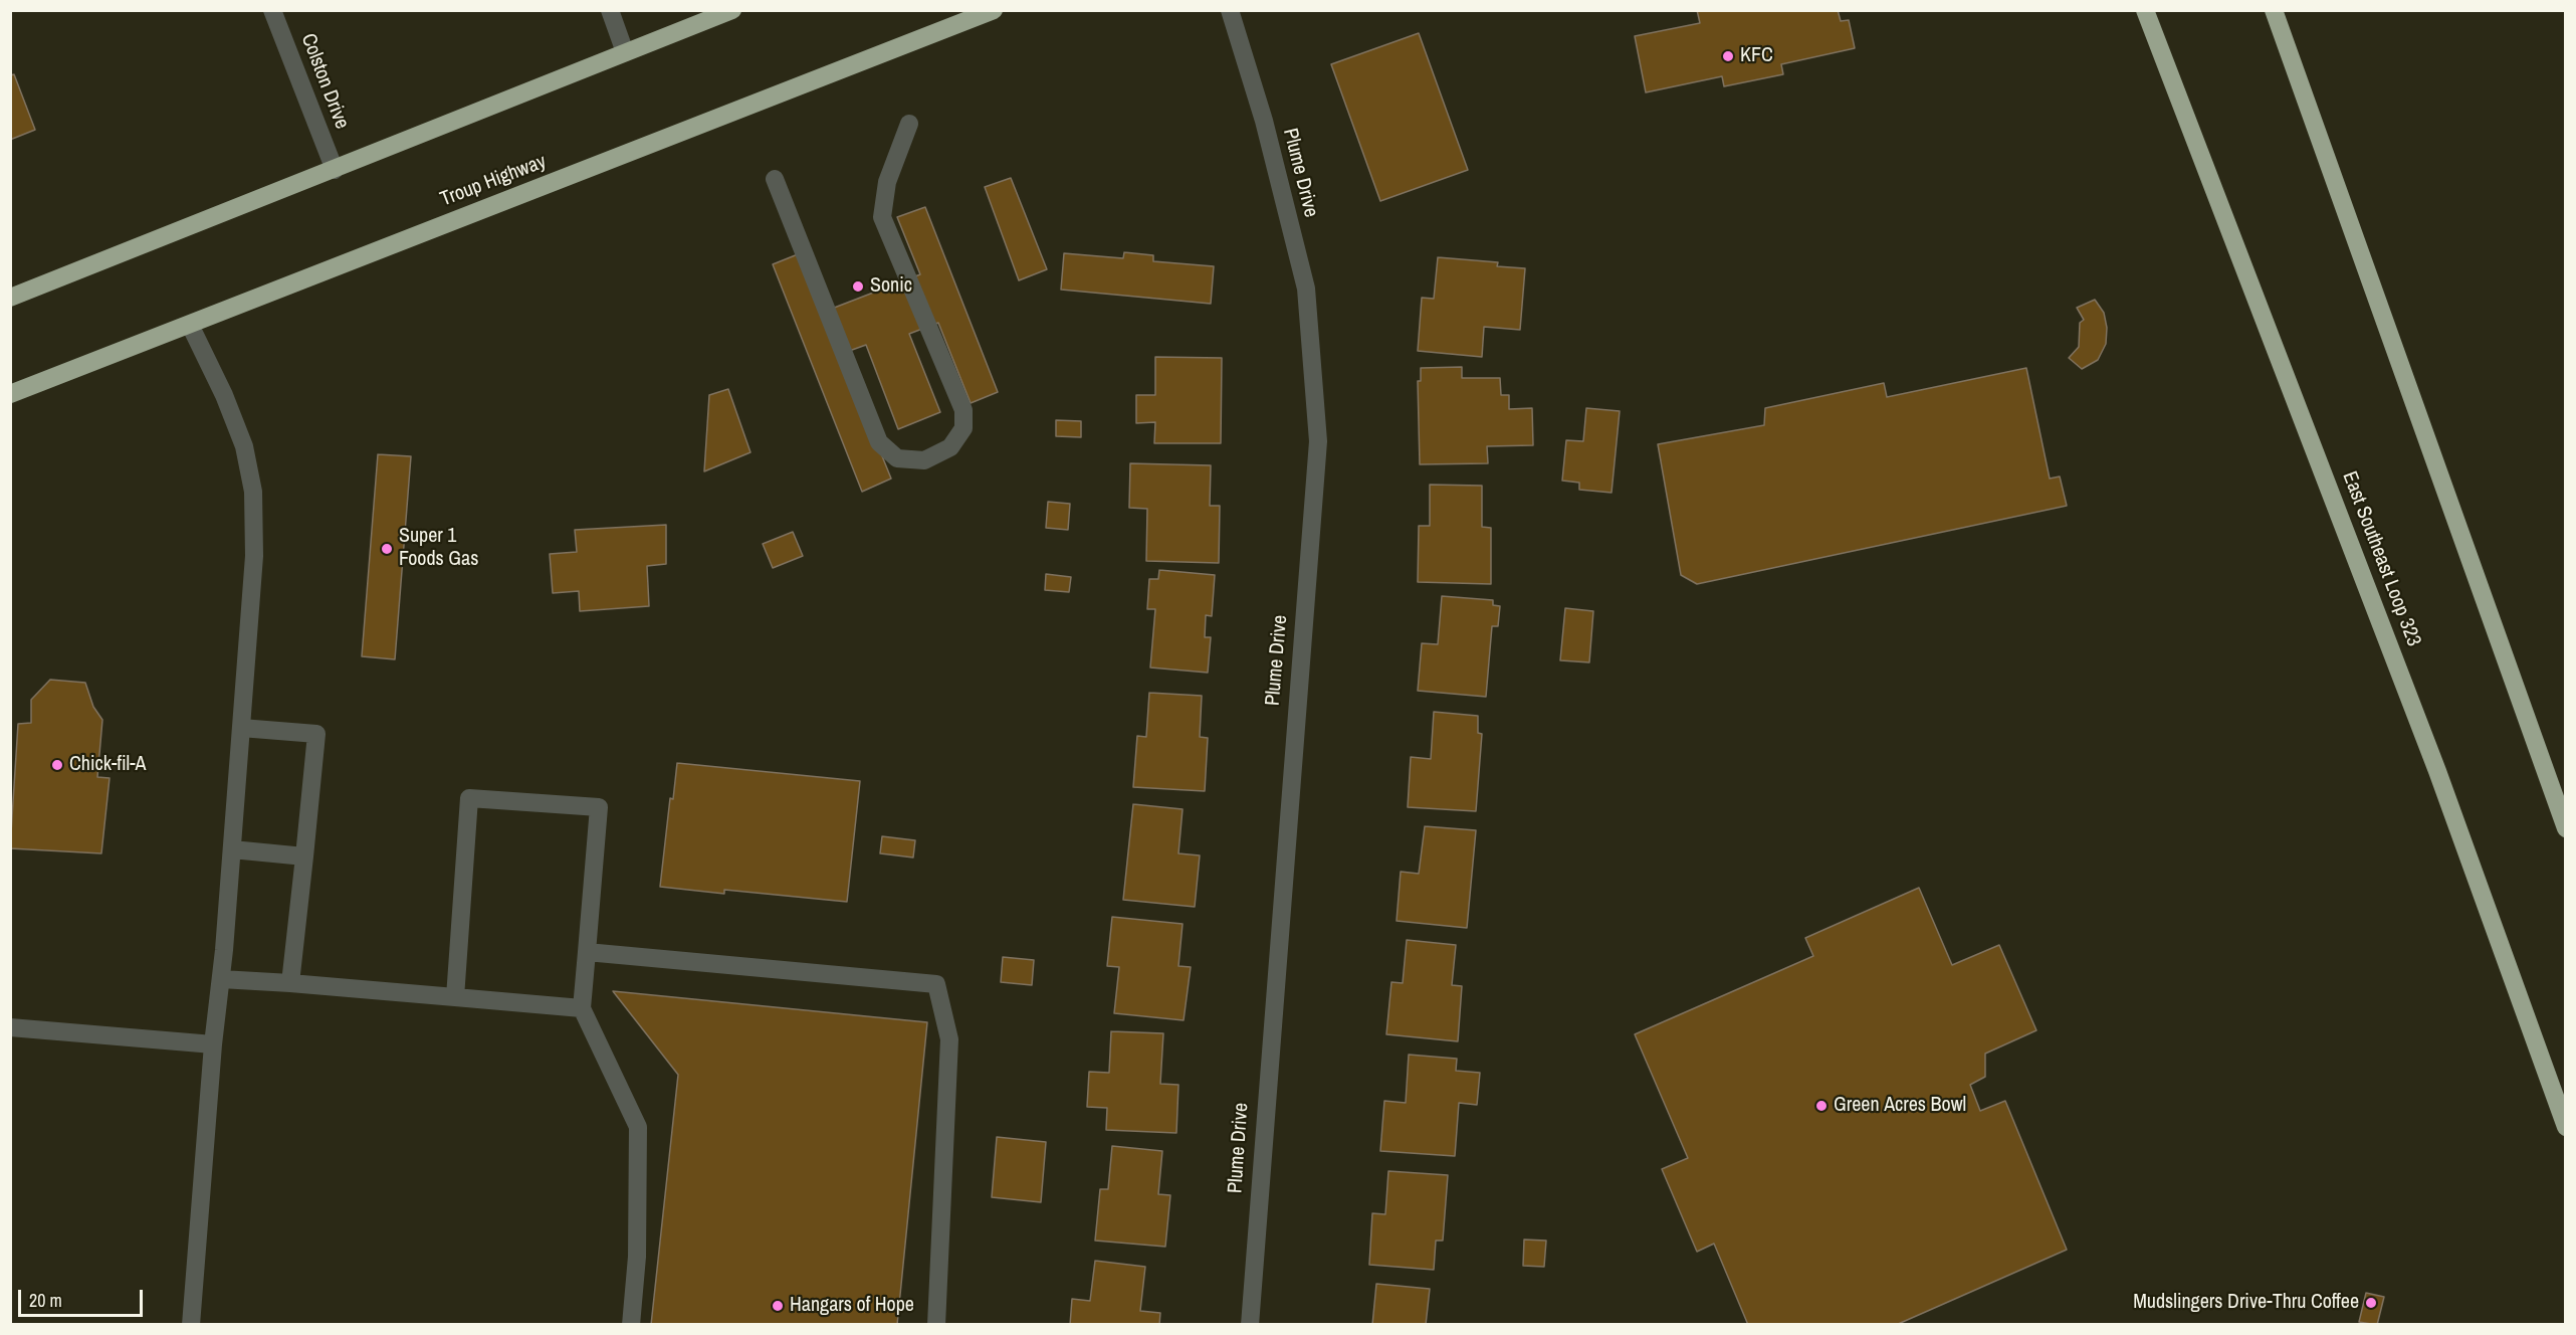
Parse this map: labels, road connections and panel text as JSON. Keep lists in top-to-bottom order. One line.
{"streets":{"highway":["Troup Highway","East Southeast Loop 323"],"street":["Colston Drive","Plume Drive"]},"places":["KFC","Sonic","Super 1 Foods Gas","Chick-fil-A","Green Acres Bowl","Mudslingers Drive-Thru Coffee","Hangars of Hope"],"scale_bar":"20 m"}
